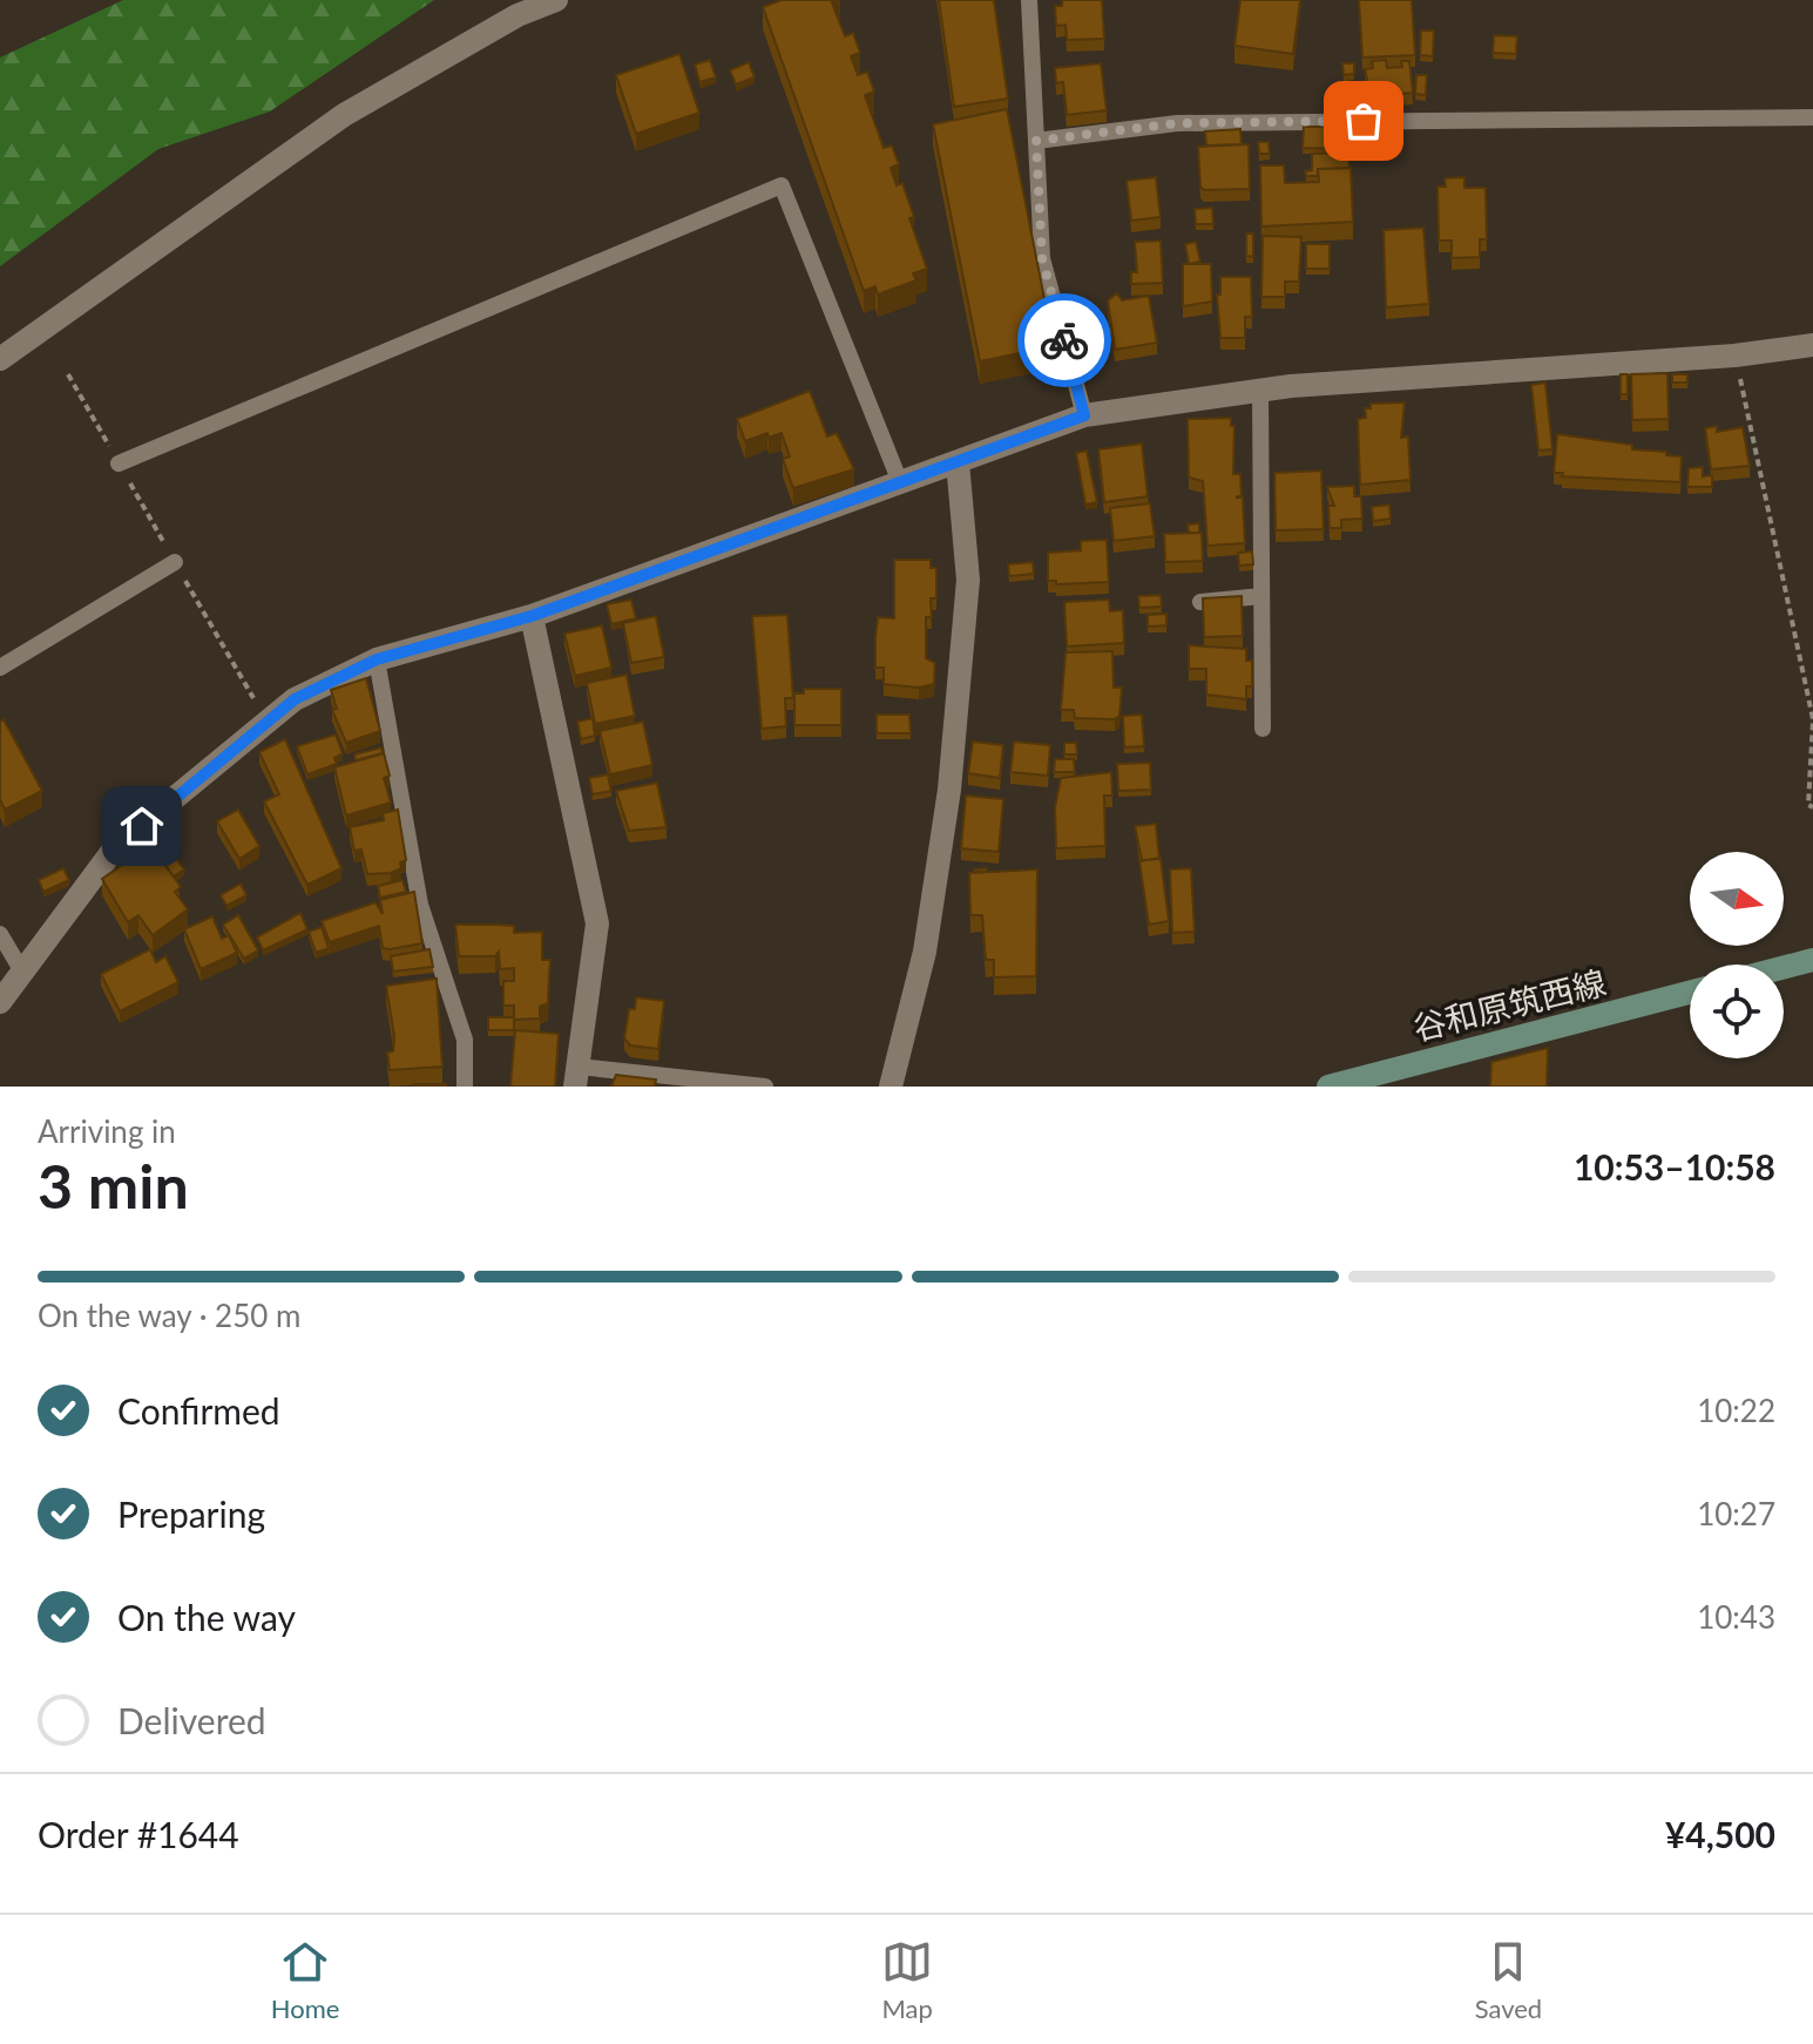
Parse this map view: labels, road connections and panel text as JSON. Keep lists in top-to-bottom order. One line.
{"streets":{"main road":["谷和原筑西線"]},"north":"right","page":{"heading":["3 min","Arriving in","10:53–10:58"],"panel":["Order #1644","¥4,500"],"bar":"On the way · 250 m","list":[["Confirmed","10:22"],["Preparing","10:27"],["On the way","10:43"],"Delivered"],"tabs":["Home","Map","Saved"]}}
